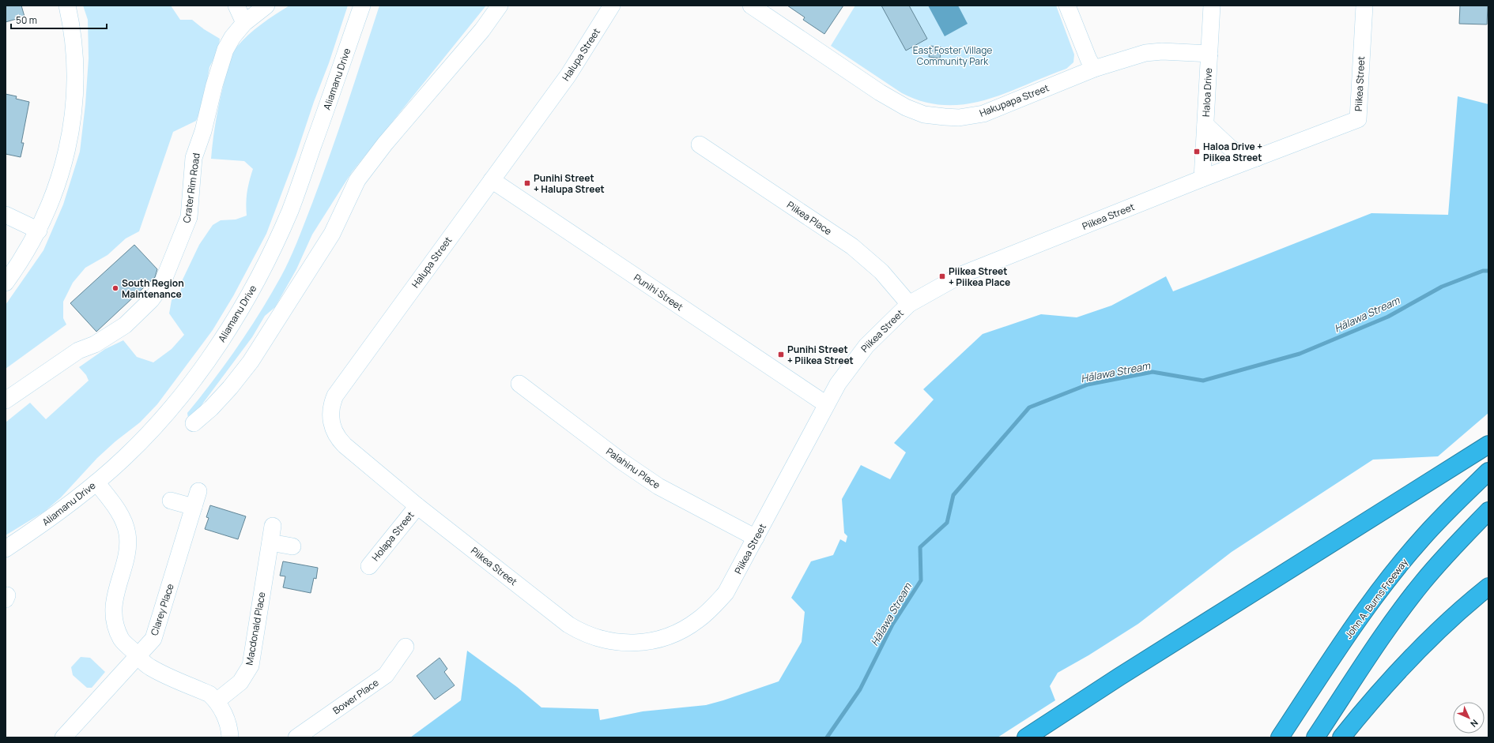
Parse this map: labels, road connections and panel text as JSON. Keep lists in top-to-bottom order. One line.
{"streets":{"highway":["John A. Burns Freeway"],"street":["Halupa Street","Aliamanu Drive","Piikea Street","Haloa Drive","Hakupapa Street","Crater Rim Road","Piikea Place","Punihi Street","Palahinu Place","Holapa Street","Clarey Place","Macdonald Place","Bower Place"]},"crossings":[["Halupa Street","Piikea Street"],["Halupa Street","Punihi Street"],["Halupa Street","Holapa Street"],["Piikea Street","Haloa Drive"],["Piikea Street","Piikea Place"],["Piikea Street","Punihi Street"],["Piikea Street","Palahinu Place"],["Piikea Street","Holapa Street"],["Haloa Drive","Hakupapa Street"]],"water":["Hālawa Stream"],"parks":["East Foster Village Community Park"],"places":{"transit":["Haloa Drive + Piikea Street","Punihi Street + Halupa Street","Piikea Street + Piikea Place","Punihi Street + Piikea Street"],"other":["South Region Maintenance"]},"scale_bar":"50 m","north":"bottom right"}
